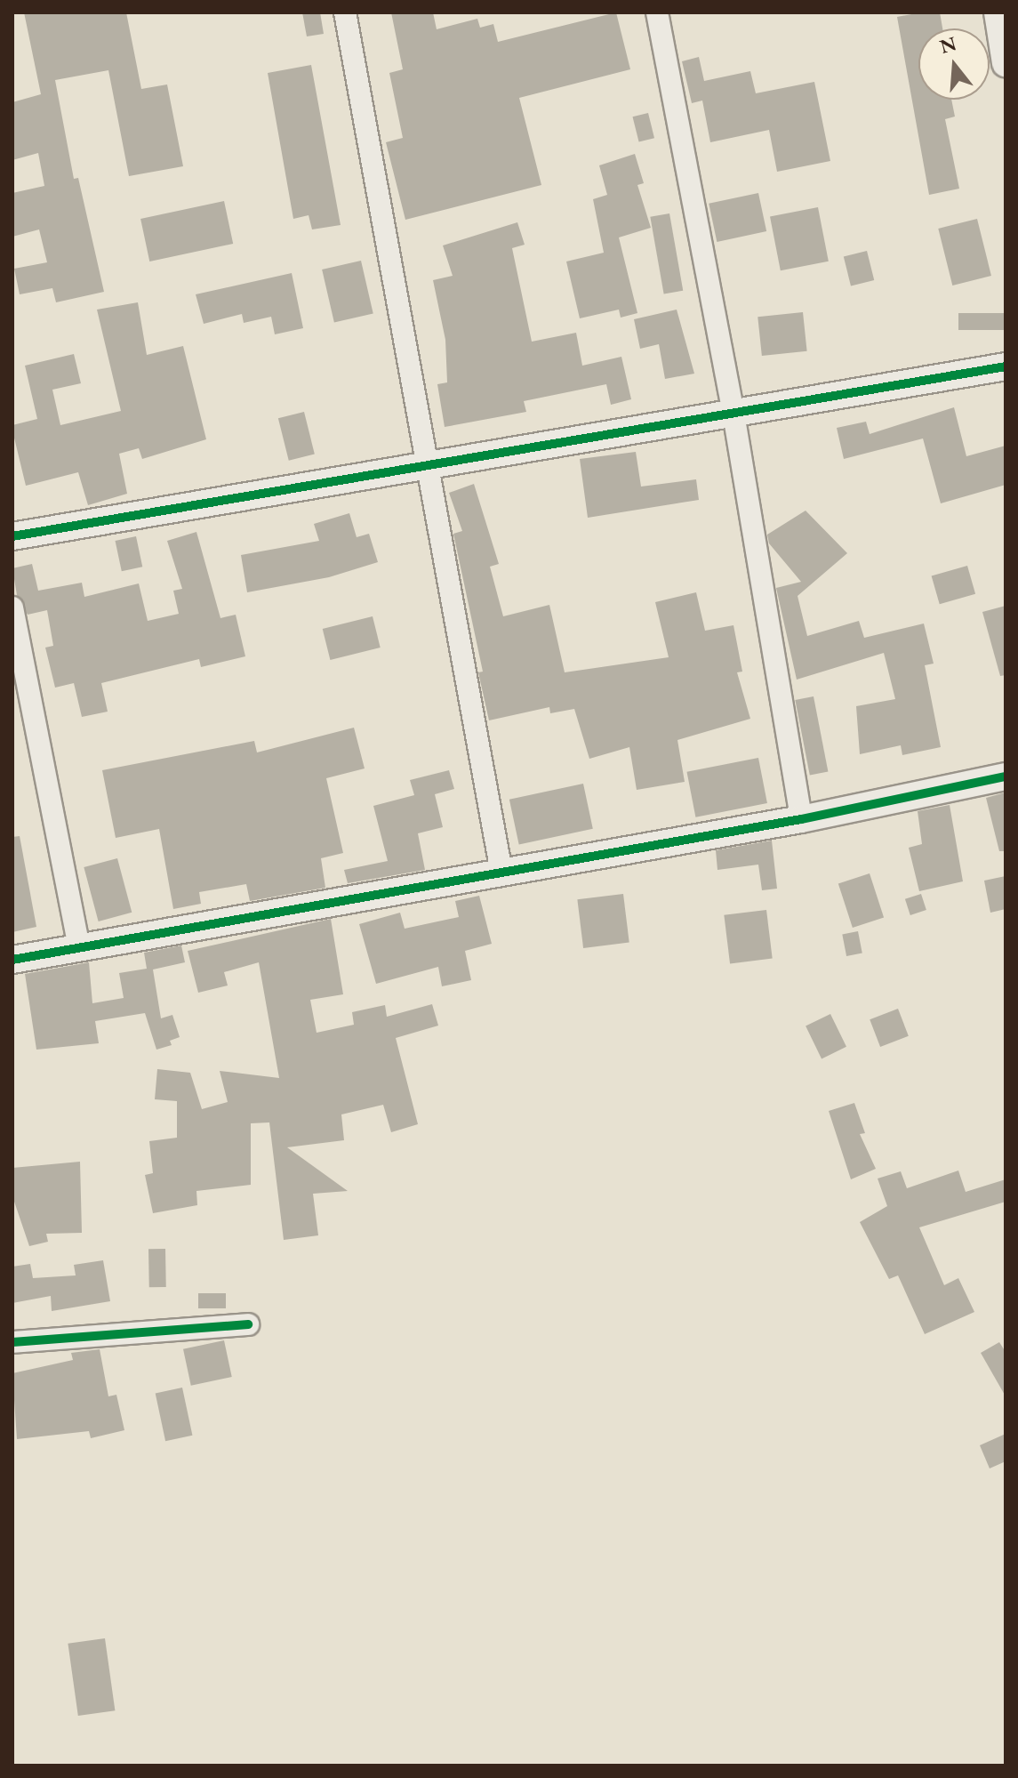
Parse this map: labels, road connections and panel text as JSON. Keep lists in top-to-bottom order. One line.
{"north":"top"}
